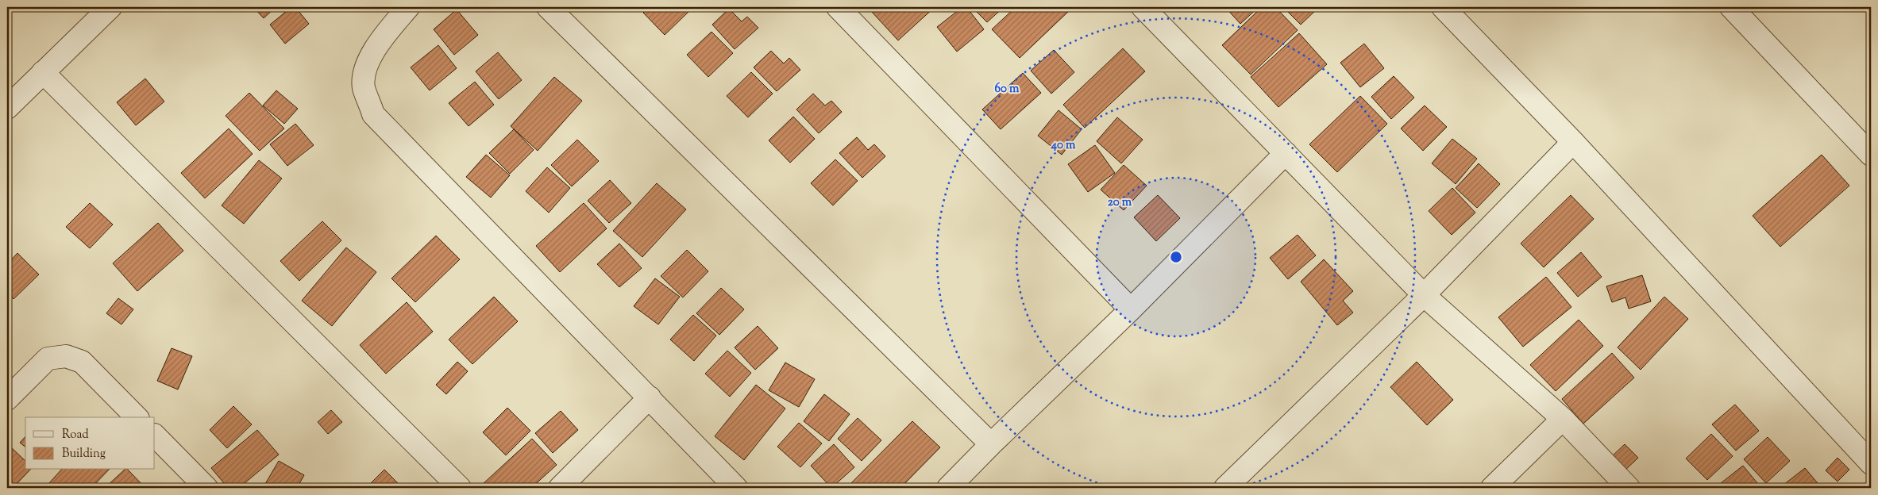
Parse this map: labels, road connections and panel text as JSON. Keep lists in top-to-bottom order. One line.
{"legend":["Road","Building"],"rings":["60 m","40 m","20 m"]}
